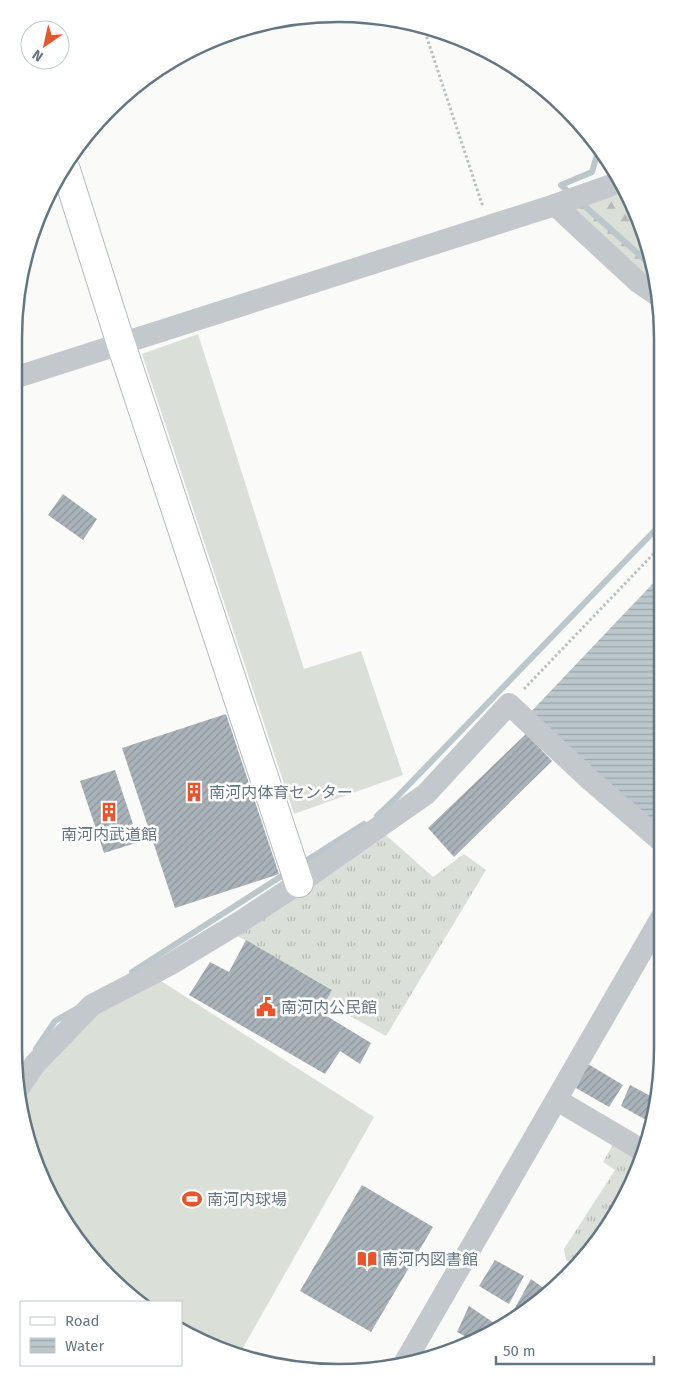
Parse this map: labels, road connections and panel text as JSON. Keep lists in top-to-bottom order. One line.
{"places":{"building":["南河内体育センター","南河内武道館"],"public building":["南河内公民館"],"sports":["南河内球場"],"library":["南河内図書館"]},"legend":["Road","Water"],"scale_bar":"50 m","north":"bottom left"}
